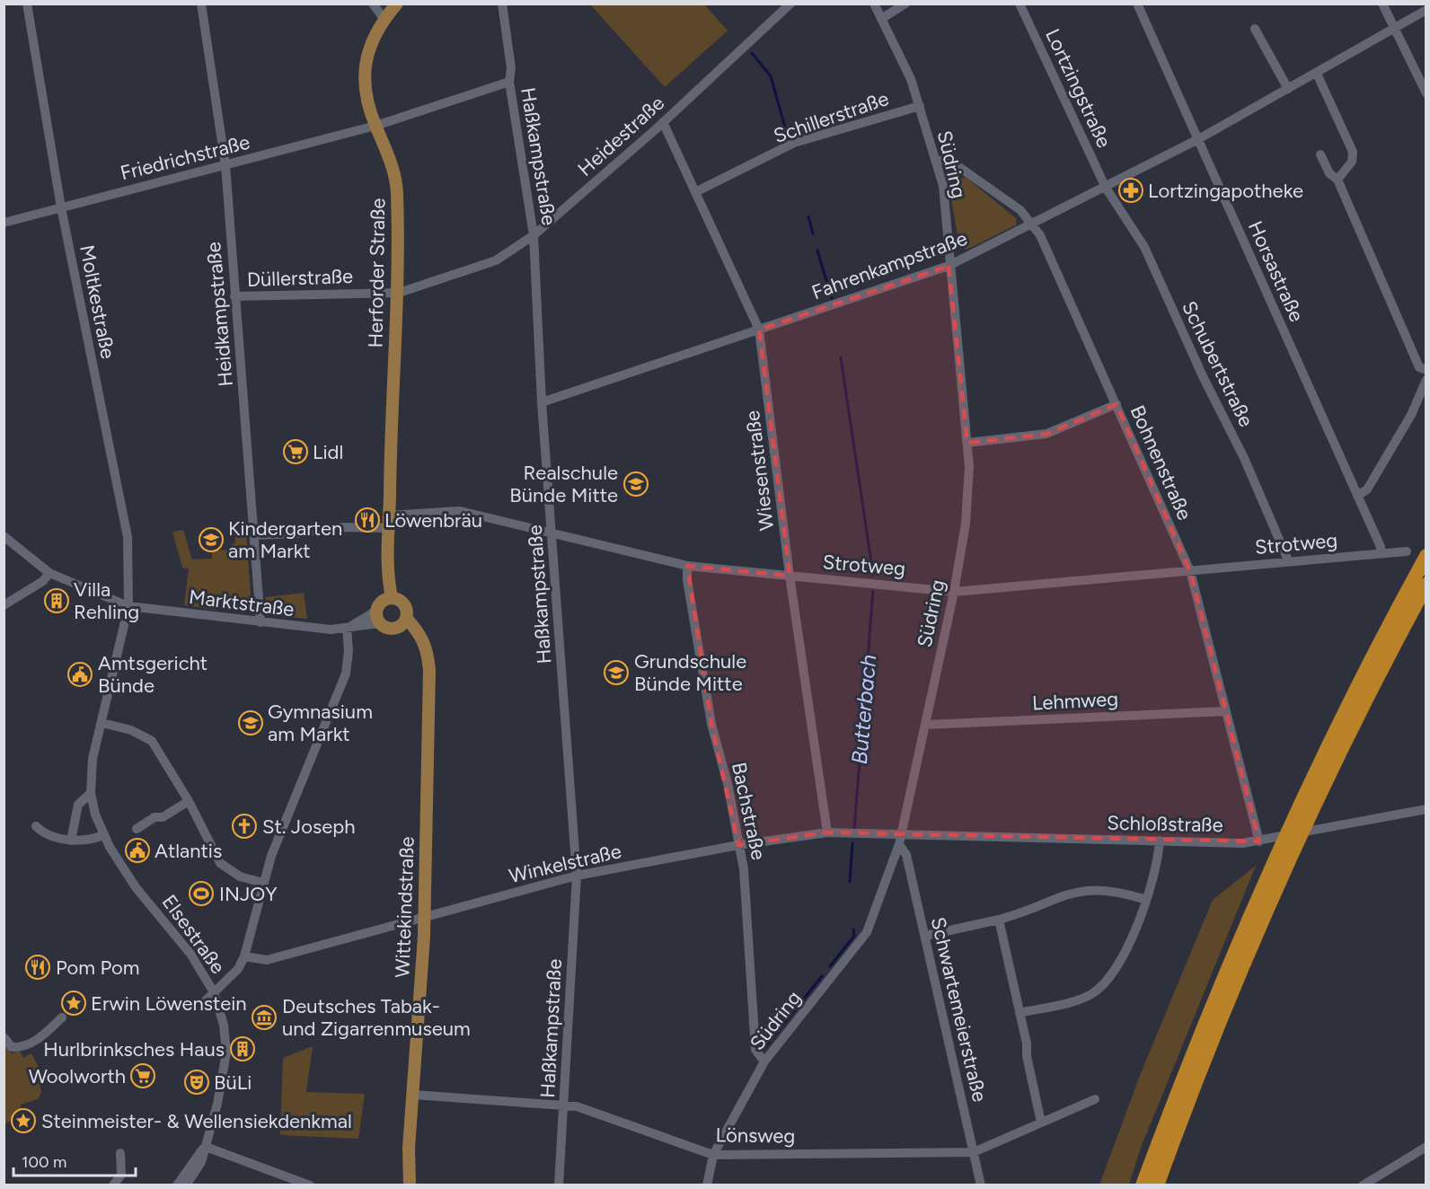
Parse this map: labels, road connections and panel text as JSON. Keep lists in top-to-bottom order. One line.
{"streets":{"main road":["Herforder Straße","Wittekindstraße"],"street":["Lortzingstraße","Schillerstraße","Heidestraße","Haßkampstraße","Friedrichstraße","Südring","Fahrenkampstraße","Horsastraße","Düllerstraße","Moltkestraße","Heidkampstraße","Schubertstraße","Bohnenstraße","Wiesenstraße","Strotweg","Marktstraße","Lehmweg","Bachstraße","Schloßstraße","Winkelstraße","Elsestraße","Schwartemeierstraße","Lönsweg"]},"crossings":[["Lortzingstraße","Fahrenkampstraße"],["Lortzingstraße","Schubertstraße"],["Schillerstraße","Südring"],["Schillerstraße","Wiesenstraße"],["Heidestraße","Haßkampstraße"],["Heidestraße","Herforder Straße"],["Heidestraße","Düllerstraße"],["Heidestraße","Wiesenstraße"],["Haßkampstraße","Friedrichstraße"],["Haßkampstraße","Fahrenkampstraße"],["Haßkampstraße","Strotweg"],["Haßkampstraße","Winkelstraße"],["Haßkampstraße","Lönsweg"],["Friedrichstraße","Herforder Straße"],["Friedrichstraße","Moltkestraße"],["Friedrichstraße","Heidkampstraße"],["Südring","Fahrenkampstraße"],["Südring","Bohnenstraße"],["Südring","Strotweg"],["Südring","Lehmweg"],["Südring","Bachstraße"],["Südring","Schloßstraße"],["Südring","Winkelstraße"],["Südring","Schwartemeierstraße"],["Südring","Lönsweg"],["Fahrenkampstraße","Horsastraße"],["Fahrenkampstraße","Schubertstraße"],["Fahrenkampstraße","Bohnenstraße"],["Fahrenkampstraße","Wiesenstraße"],["Horsastraße","Strotweg"],["Herforder Straße","Düllerstraße"],["Herforder Straße","Strotweg"],["Herforder Straße","Marktstraße"],["Herforder Straße","Wittekindstraße"],["Düllerstraße","Heidkampstraße"],["Moltkestraße","Marktstraße"],["Moltkestraße","Elsestraße"],["Heidkampstraße","Marktstraße"],["Schubertstraße","Strotweg"],["Bohnenstraße","Strotweg"],["Bohnenstraße","Lehmweg"],["Bohnenstraße","Schloßstraße"],["Wiesenstraße","Strotweg"],["Wiesenstraße","Winkelstraße"],["Strotweg","Bachstraße"],["Marktstraße","Wittekindstraße"],["Bachstraße","Winkelstraße"],["Schloßstraße","Winkelstraße"],["Schloßstraße","Schwartemeierstraße"],["Winkelstraße","Wittekindstraße"],["Winkelstraße","Schwartemeierstraße"],["Wittekindstraße","Lönsweg"],["Schwartemeierstraße","Lönsweg"]],"water":["Butterbach"],"places":{"pharmacy":["Lortzingapotheke"],"supermarket":["Lidl","Woolworth"],"school or university":["Realschule Bünde Mitte","Kindergarten am Markt","Grundschule Bünde Mitte","Gymnasium am Markt"],"restaurant":["Löwenbräu","Pom Pom"],"building":["Villa Rehling","Hurlbrinksches Haus"],"public building":["Amtsgericht Bünde","Atlantis"],"church":["St. Joseph"],"sports":["INJOY"],"place":["Erwin Löwenstein","Steinmeister- & Wellensiekdenkmal"],"museum":["Deutsches Tabak- und Zigarrenmuseum"],"theatre":["BüLi"]},"scale_bar":"100 m"}
